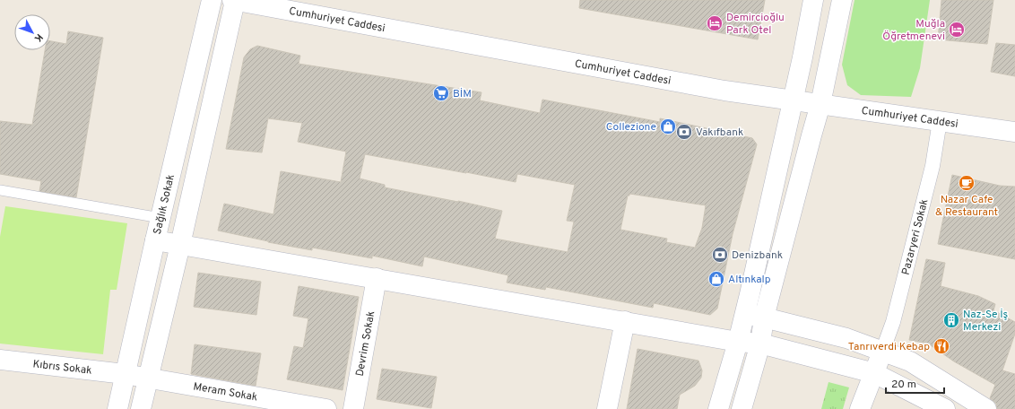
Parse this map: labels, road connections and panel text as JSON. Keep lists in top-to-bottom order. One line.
{"streets":{"street":["Cumhuriyet Caddesi","Sağlık Sokak","Pazaryeri Sokak","Devrim Sokak","Kıbrıs Sokak","Meram Sokak"]},"crossings":[["Cumhuriyet Caddesi","Pazaryeri Sokak"],["Sağlık Sokak","Kıbrıs Sokak"],["Sağlık Sokak","Meram Sokak"],["Kıbrıs Sokak","Meram Sokak"]],"places":{"hotel":["Demircioğlu Park Otel","Muğla Öğretmenevi"],"supermarket":["BİM"],"shop":["Collezione","Altınkalp"],"bank":["Vakıfbank","Denizbank"],"cafe":["Nazar Cafe & Restaurant"],"building":["Naz-Se İş Merkezi"],"restaurant":["Tanrıverdi Kebap"]},"scale_bar":"20 m","north":"bottom right"}
